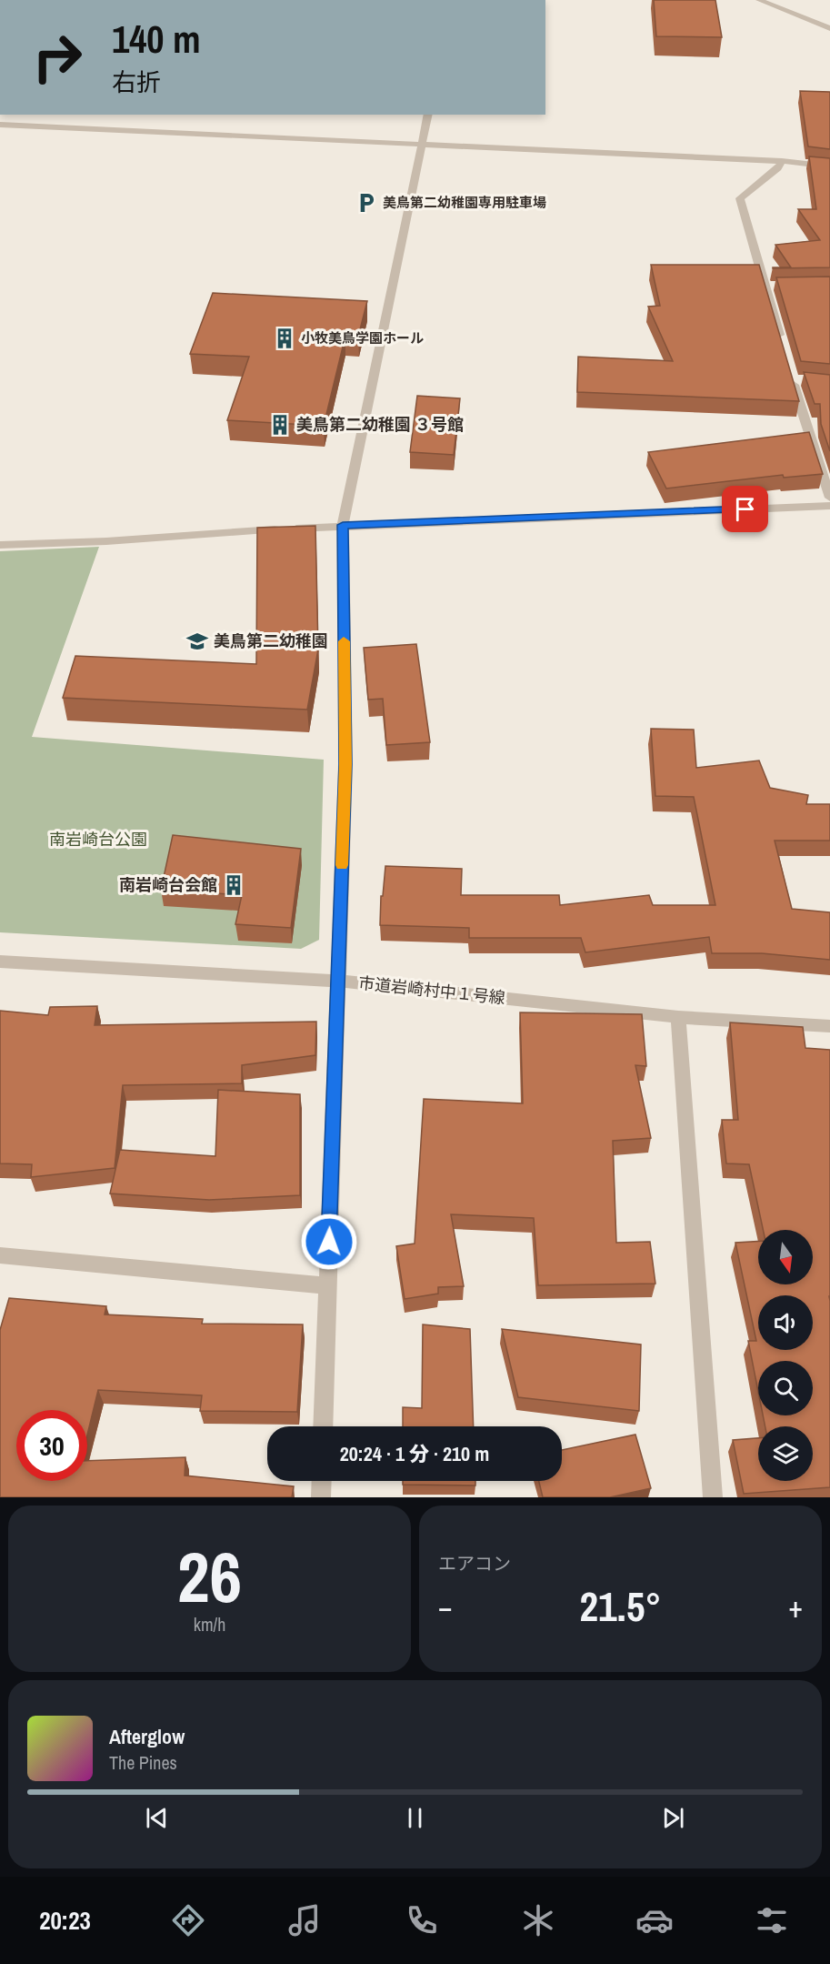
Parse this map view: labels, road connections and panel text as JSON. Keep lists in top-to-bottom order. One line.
{"streets":{"street":["市道岩崎村中１号線"]},"parks":["南岩崎台公園"],"places":{"parking":["美鳥第二幼稚園専用駐車場"],"building":["小牧美鳥学園ホール","美鳥第二幼稚園 ３号館","南岩崎台会館"],"school or university":["美鳥第二幼稚園"]},"north":"bottom","page":{"turn":["140 m","右折"],"limit":"30","trip":"20:24 · 1 分 · 210 m","tile":[["26","km/h"],"エアコン"],"heat":["−","21.5°","+"],"song":["Afterglow","The Pines"],"tabs":"20:23"}}
